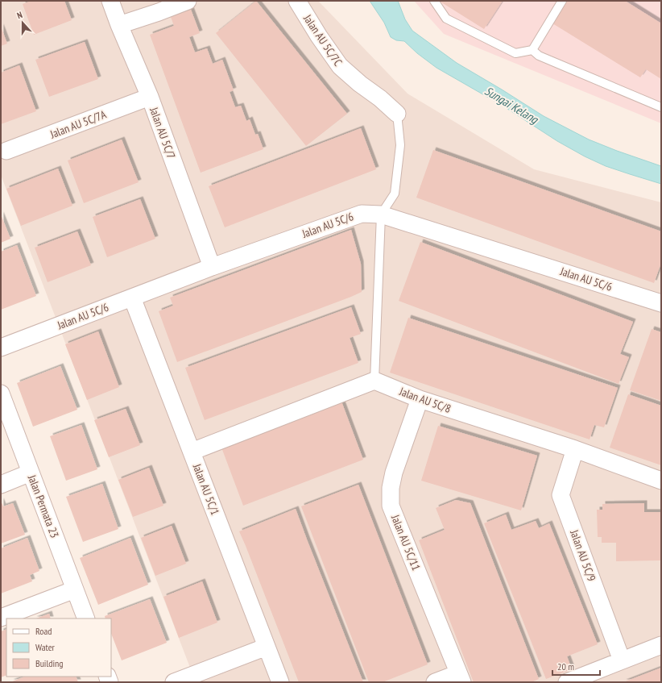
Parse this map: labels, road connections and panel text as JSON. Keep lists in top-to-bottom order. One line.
{"streets":{"street":["Jalan AU 5C/7C","Jalan AU 5C/7A","Jalan AU 5C/7","Jalan AU 5C/6","Jalan AU 5C/8","Jalan AU 5C/1","Jalan Permata 23","Jalan AU 5C/11","Jalan AU 5C/9"]},"crossings":[["Jalan AU 5C/7A","Jalan AU 5C/7"],["Jalan AU 5C/7","Jalan AU 5C/6"],["Jalan AU 5C/6","Jalan AU 5C/1"],["Jalan AU 5C/8","Jalan AU 5C/11"],["Jalan AU 5C/8","Jalan AU 5C/9"]],"water":["Sungai Kelang"],"legend":["Road","Water","Building"],"scale_bar":"20 m","north":"top"}
